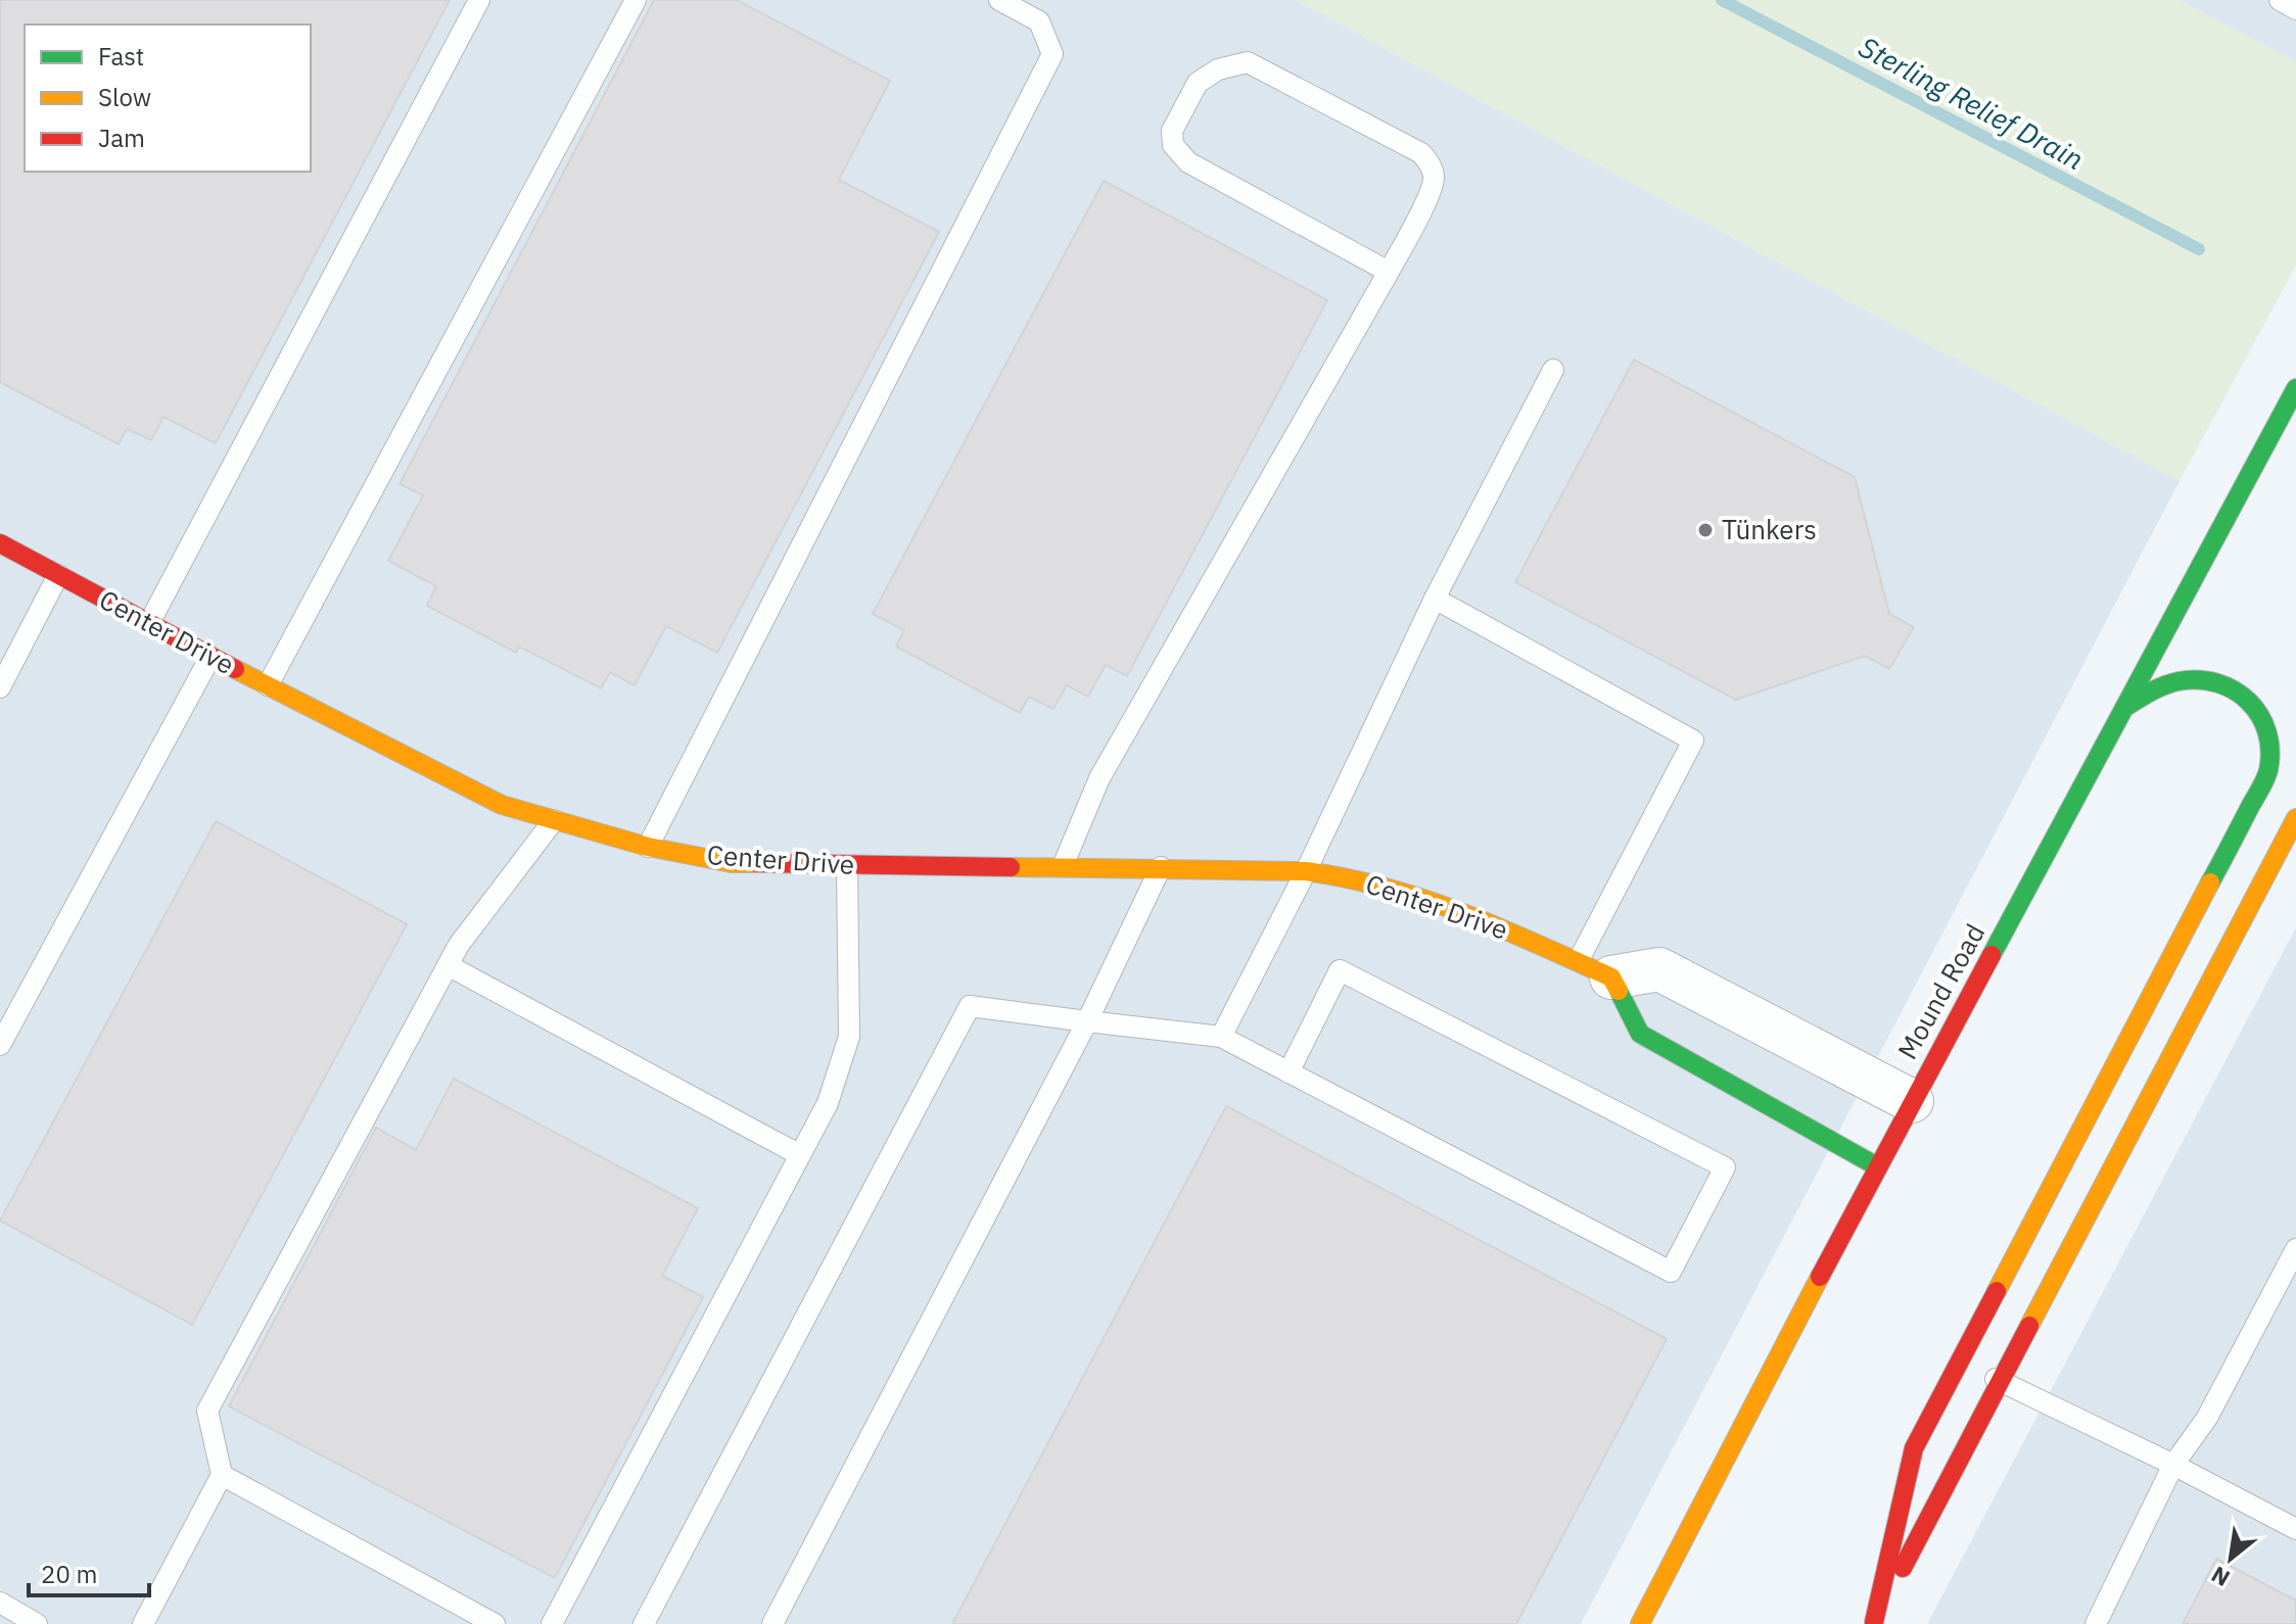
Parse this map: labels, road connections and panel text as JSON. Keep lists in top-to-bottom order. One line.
{"streets":{"main road":["Center Drive","Mound Road"]},"water":["Sterling Relief Drain"],"places":["Tünkers"],"legend":["Fast","Slow","Jam"],"scale_bar":"20 m","north":"bottom left"}
